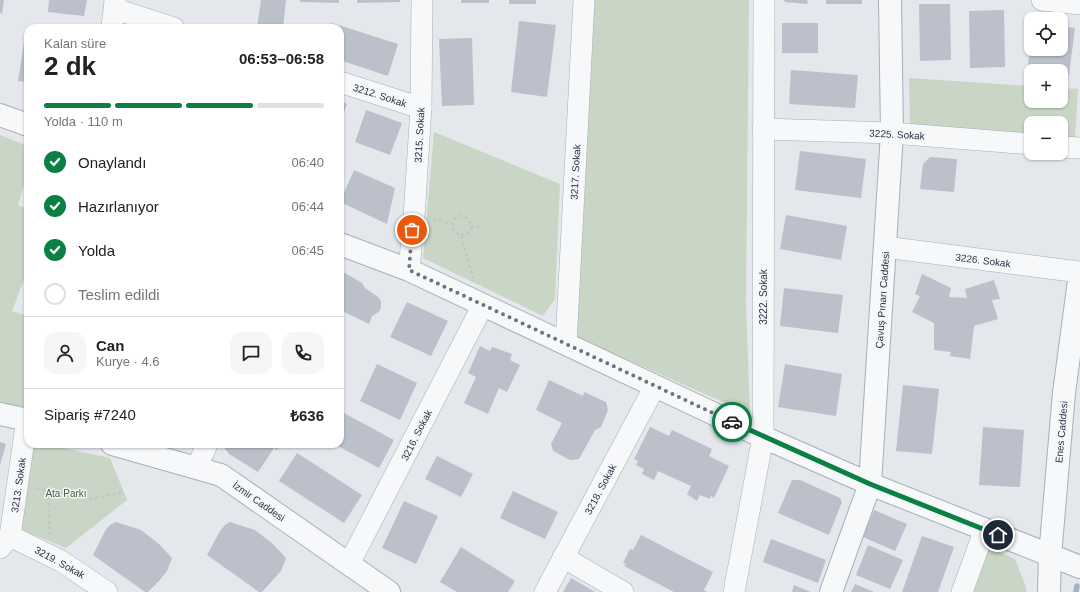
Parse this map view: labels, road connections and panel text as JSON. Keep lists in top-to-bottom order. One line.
{"streets":{"street":["3212. Sokak","3225. Sokak","3215. Sokak","3217. Sokak","3226. Sokak","3222. Sokak","Çavuş Pınarı Caddesi","Enes Caddesi","3216. Sokak","3213. Sokak","3218. Sokak","İzmir Caddesi","3219. Sokak"]},"crossings":[["3212. Sokak","3215. Sokak"],["3225. Sokak","3222. Sokak"],["3225. Sokak","Çavuş Pınarı Caddesi"],["3226. Sokak","Çavuş Pınarı Caddesi"],["3226. Sokak","Enes Caddesi"],["3216. Sokak","İzmir Caddesi"],["3213. Sokak","3219. Sokak"]],"parks":["Ata Parkı"],"page":{"map_buttons":["+","−"],"heading":["2 dk","Kalan süre","06:53–06:58"],"panel":["Can","Kurye · 4.6","Sipariş #7240","₺636"],"bar":"Yolda · 110 m","list":[["Onaylandı","06:40"],["Hazırlanıyor","06:44"],["Yolda","06:45"],"Teslim edildi"]}}
